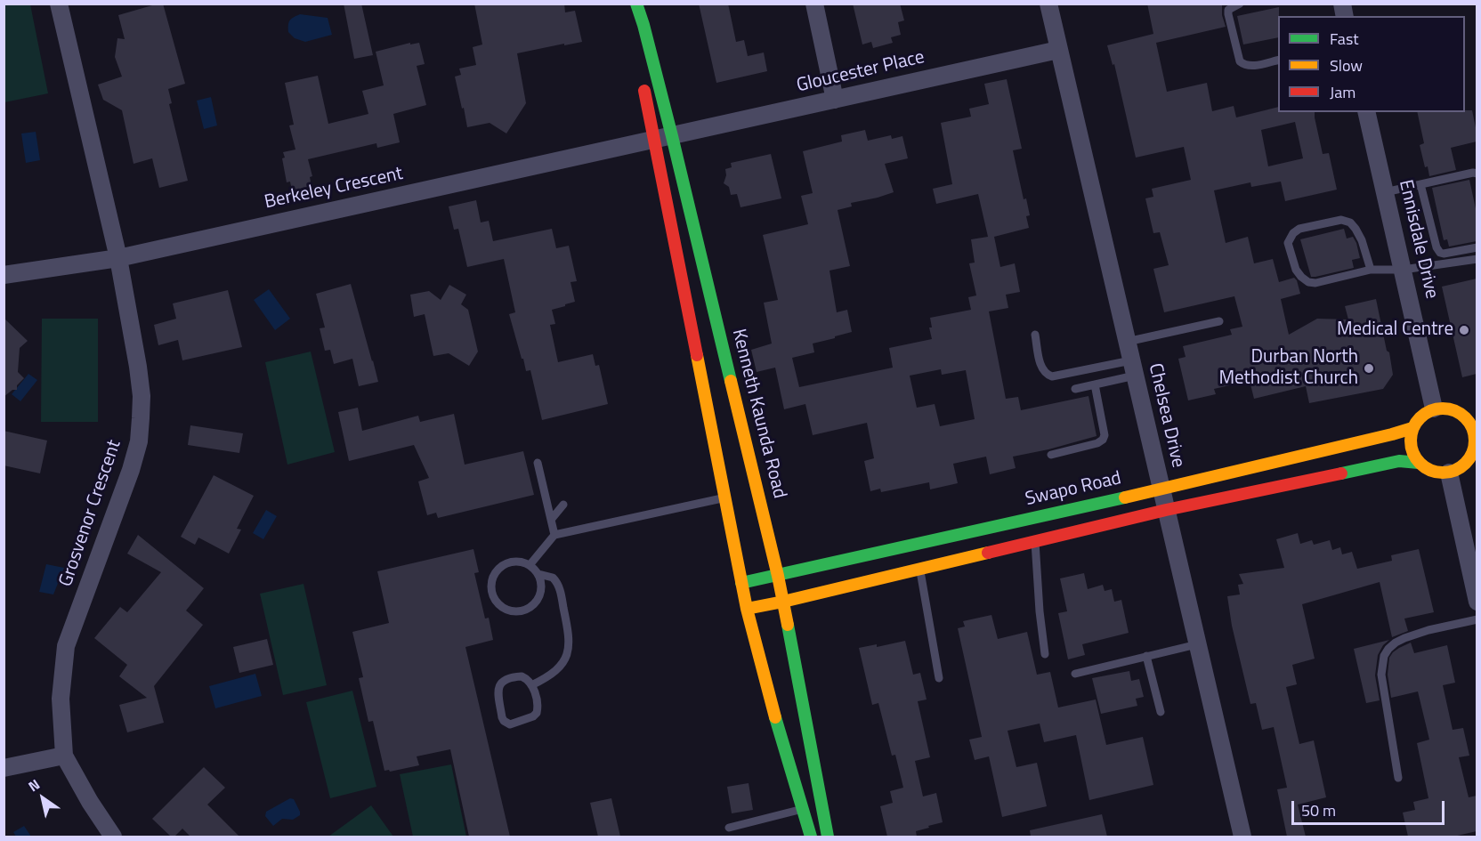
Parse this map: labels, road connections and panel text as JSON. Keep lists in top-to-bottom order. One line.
{"streets":{"main road":["Kenneth Kaunda Road","Swapo Road"],"street":["Gloucester Place","Berkeley Crescent","Ennisdale Drive","Chelsea Drive","Grosvenor Crescent"]},"crossings":[["Gloucester Place","Berkeley Crescent"],["Gloucester Place","Kenneth Kaunda Road"],["Gloucester Place","Chelsea Drive"],["Berkeley Crescent","Kenneth Kaunda Road"],["Berkeley Crescent","Grosvenor Crescent"],["Ennisdale Drive","Swapo Road"],["Kenneth Kaunda Road","Swapo Road"],["Chelsea Drive","Swapo Road"]],"places":["Medical Centre","Durban North Methodist Church"],"legend":["Fast","Slow","Jam"],"scale_bar":"50 m","north":"top left"}
